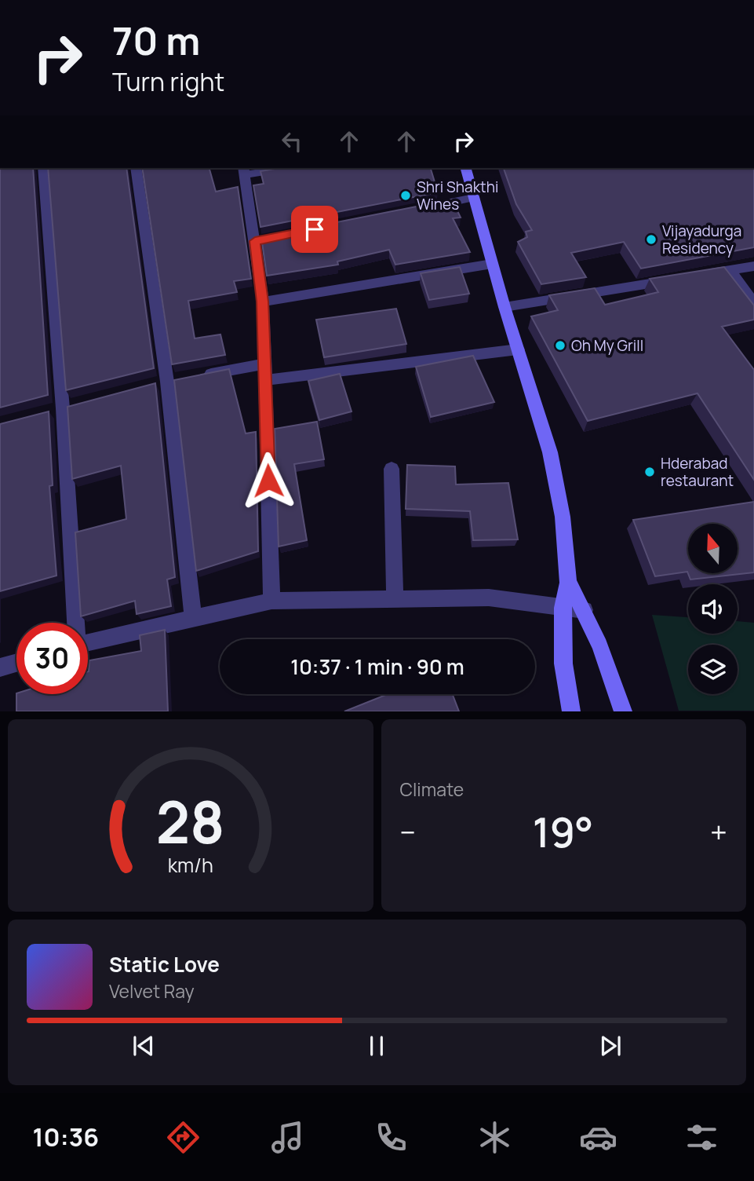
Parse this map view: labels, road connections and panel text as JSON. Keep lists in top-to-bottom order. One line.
{"places":["Shri Shakthi Wines","Vijayadurga Residency","Oh My Grill","Hderabad restaurant"],"north":"top","page":{"turn":["70 m","Turn right"],"limit":"30","trip":"10:37 · 1 min · 90 m","tile":"Climate","heat":["−","19°","+"],"song":["Static Love","Velvet Ray"],"tabs":"10:36","gauge":["28","km/h"]}}
